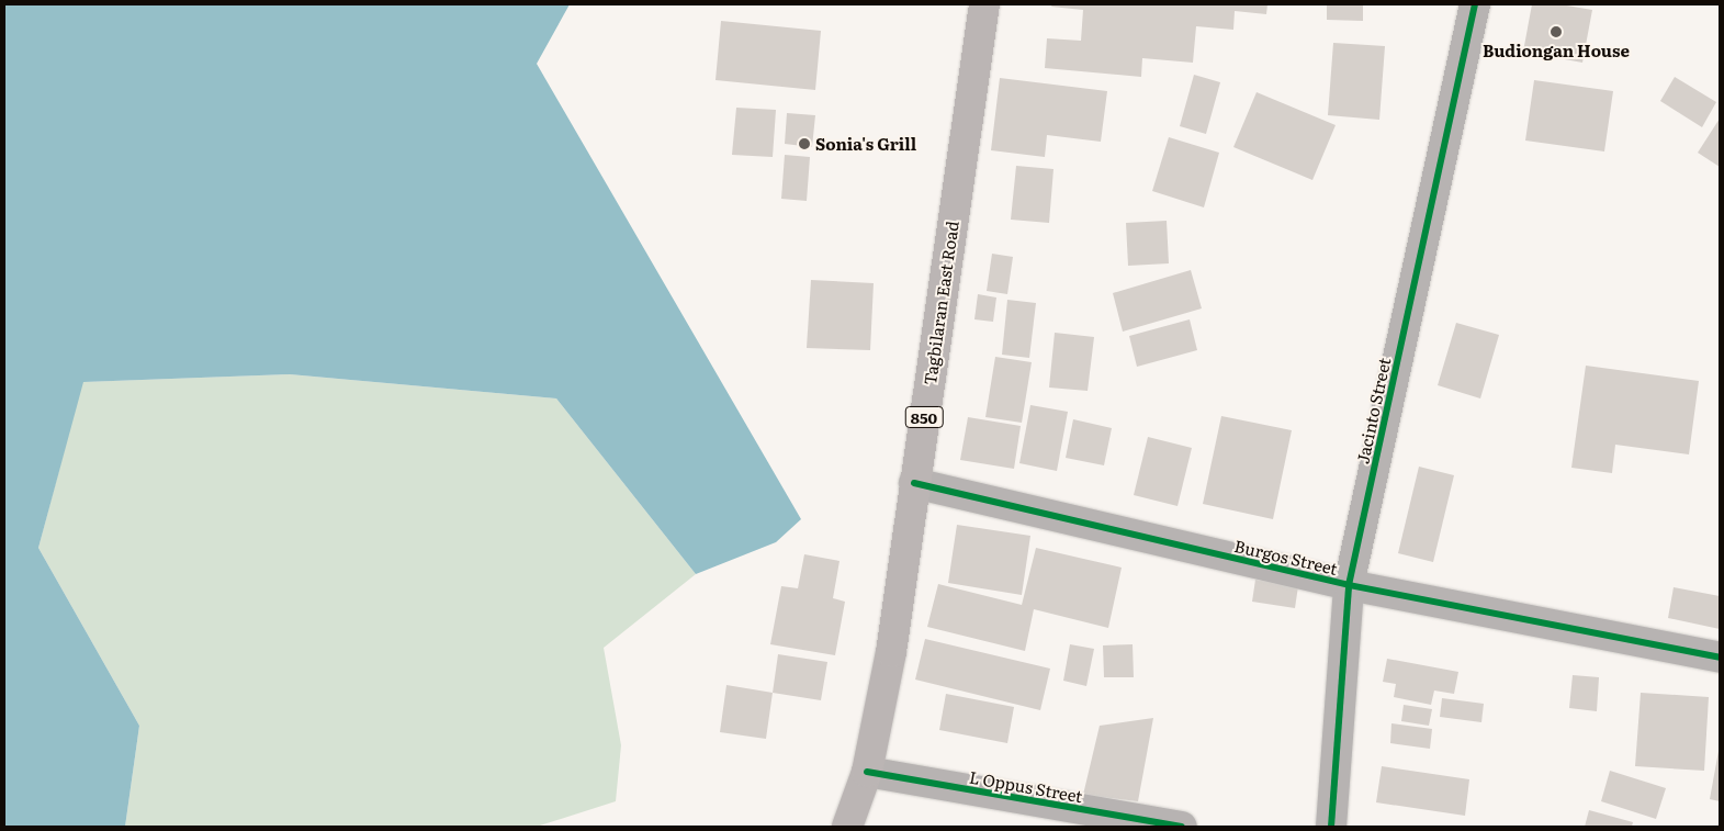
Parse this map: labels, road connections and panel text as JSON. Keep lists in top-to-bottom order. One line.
{"streets":{"main road":["Tagbilaran East Road","850"],"street":["Jacinto Street","Burgos Street","L Oppus Street"]},"crossings":[["Tagbilaran East Road","Burgos Street"],["Tagbilaran East Road","L Oppus Street"],["Jacinto Street","Burgos Street"]],"places":["Budiongan House","Sonia's Grill"]}
